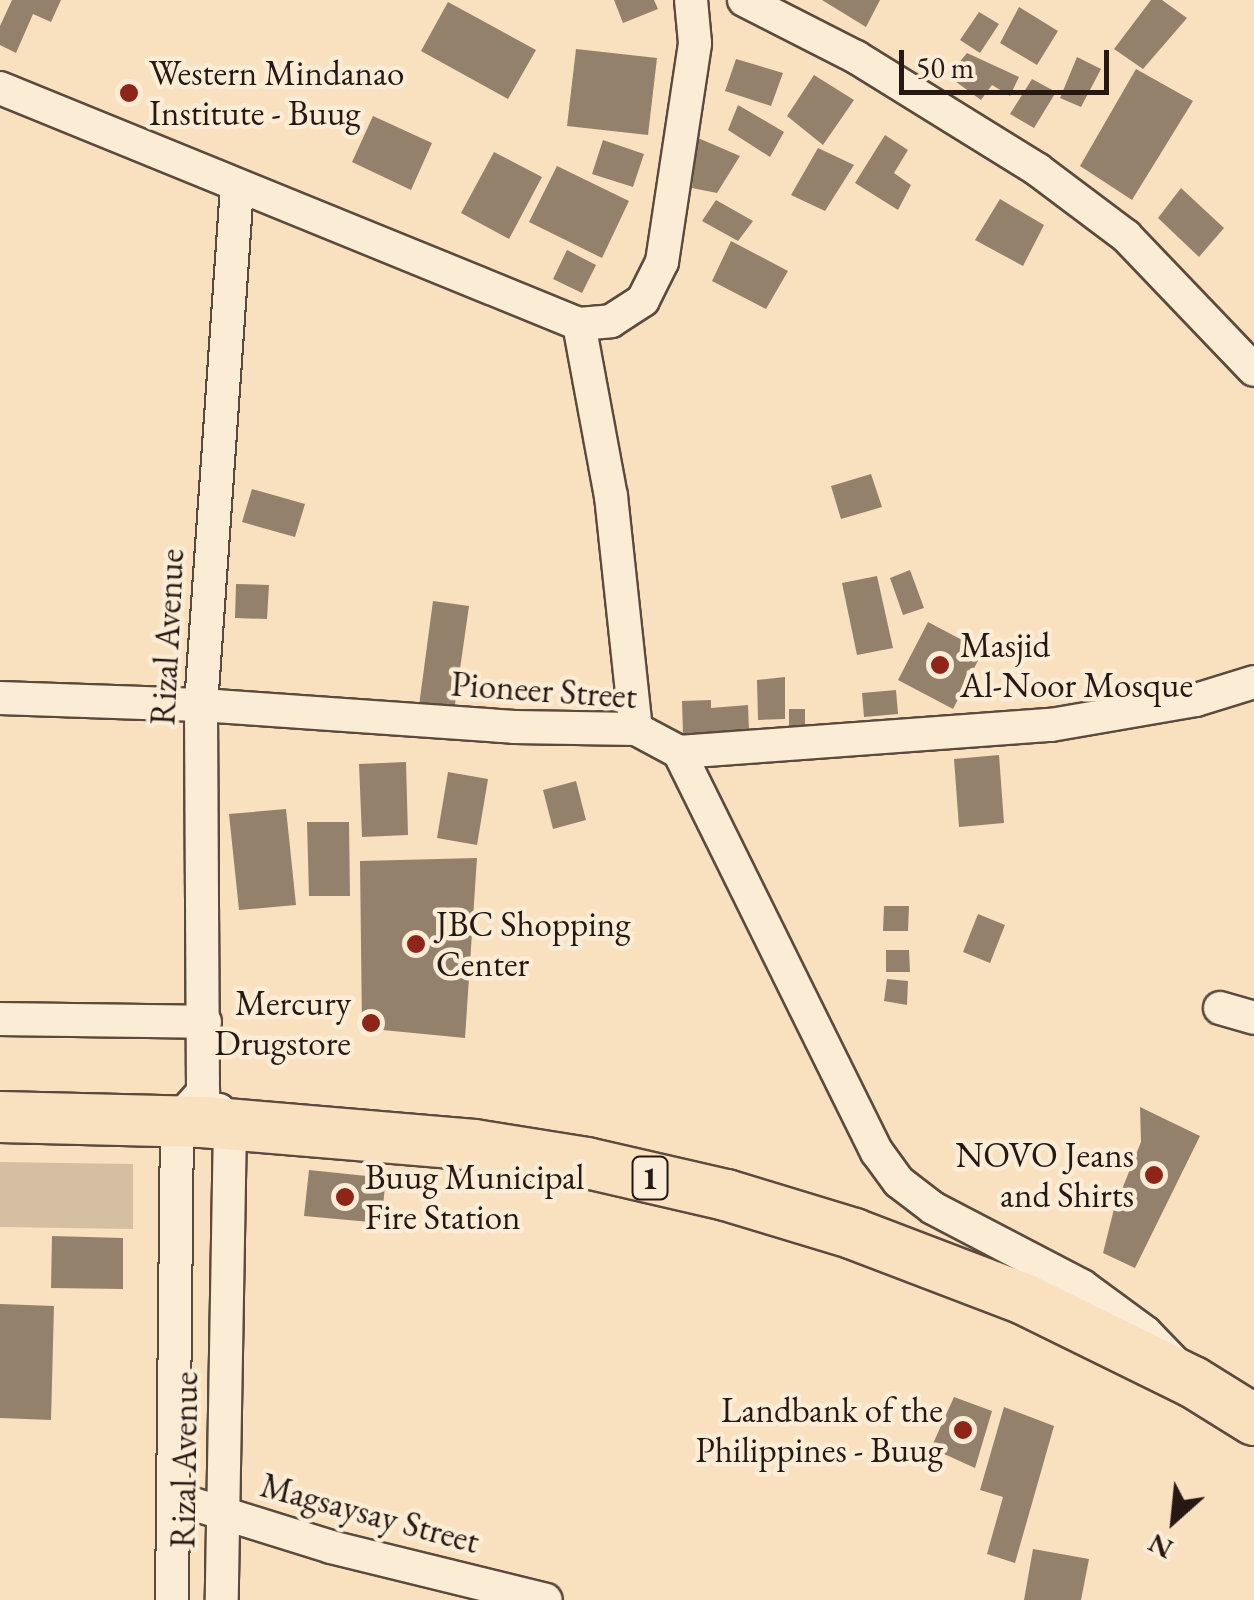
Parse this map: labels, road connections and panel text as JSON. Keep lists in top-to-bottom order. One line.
{"streets":{"highway":["1"],"street":["Rizal Avenue","Pioneer Street","Magsaysay Street"]},"crossings":[["Rizal Avenue","Pioneer Street"],["Rizal Avenue","1"],["Rizal Avenue","Magsaysay Street"]],"places":["Western Mindanao Institute - Buug","Masjid Al-Noor Mosque","JBC Shopping Center","Mercury Drugstore","NOVO Jeans and Shirts","Buug Municipal Fire Station","Landbank of the Philippines - Buug"],"scale_bar":"50 m","north":"bottom left"}
